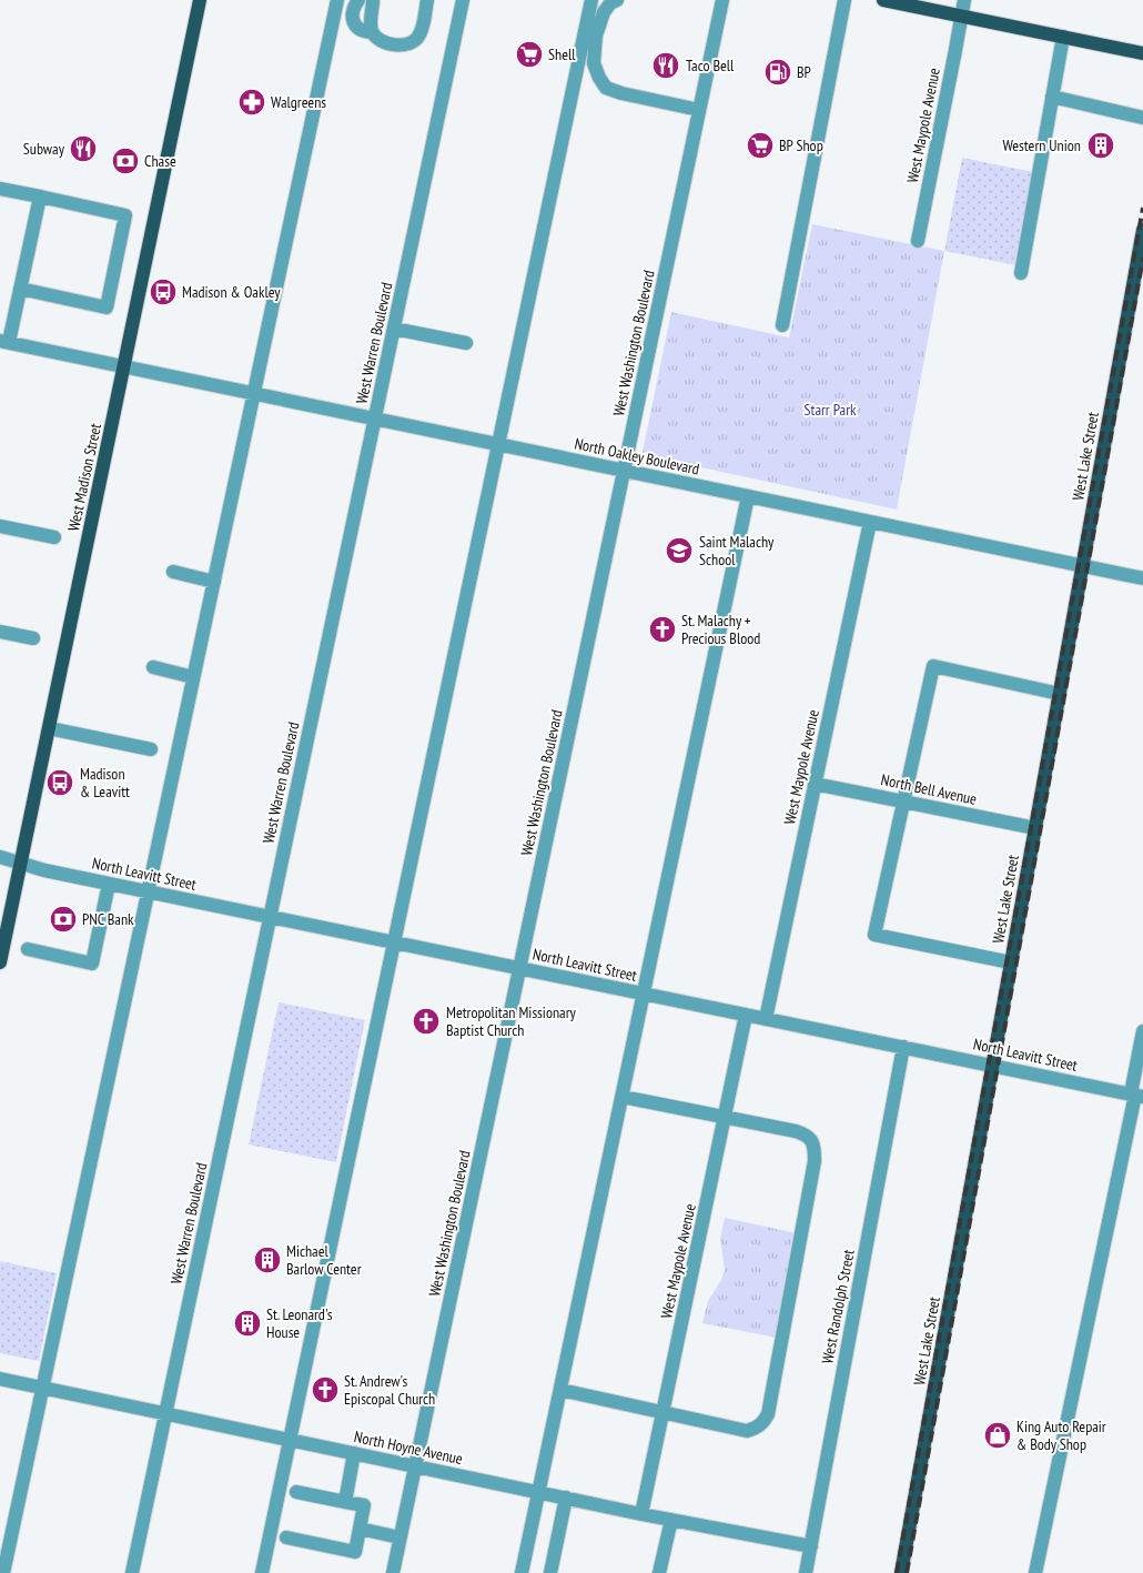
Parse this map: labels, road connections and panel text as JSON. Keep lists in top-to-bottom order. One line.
{"streets":{"main road":["West Lake Street","West Madison Street"],"street":["West Maypole Avenue","West Warren Boulevard","West Washington Boulevard","North Oakley Boulevard","North Bell Avenue","North Leavitt Street","West Randolph Street","North Hoyne Avenue"]},"crossings":[["West Maypole Avenue","North Oakley Boulevard"],["West Maypole Avenue","North Bell Avenue"],["West Maypole Avenue","North Leavitt Street"],["West Maypole Avenue","North Hoyne Avenue"],["West Warren Boulevard","North Oakley Boulevard"],["West Warren Boulevard","North Leavitt Street"],["West Warren Boulevard","North Hoyne Avenue"],["West Washington Boulevard","North Oakley Boulevard"],["West Washington Boulevard","North Leavitt Street"],["West Washington Boulevard","North Hoyne Avenue"],["North Oakley Boulevard","West Lake Street"],["North Oakley Boulevard","West Madison Street"],["West Lake Street","North Bell Avenue"],["West Lake Street","North Leavitt Street"],["West Madison Street","North Leavitt Street"],["North Leavitt Street","West Randolph Street"],["West Randolph Street","North Hoyne Avenue"]],"parks":["Starr Park"],"places":{"supermarket":["Shell","BP Shop"],"restaurant":["Taco Bell","Subway"],"fuel station":["BP"],"pharmacy":["Walgreens"],"building":["Western Union","Michael Barlow Center","St. Leonard's House"],"bank":["Chase","PNC Bank"],"bus stop":["Madison & Oakley","Madison & Leavitt"],"school or university":["Saint Malachy School"],"church":["St. Malachy + Precious Blood","Metropolitan Missionary Baptist Church","St. Andrew's Episcopal Church"],"shop":["King Auto Repair & Body Shop"]}}
